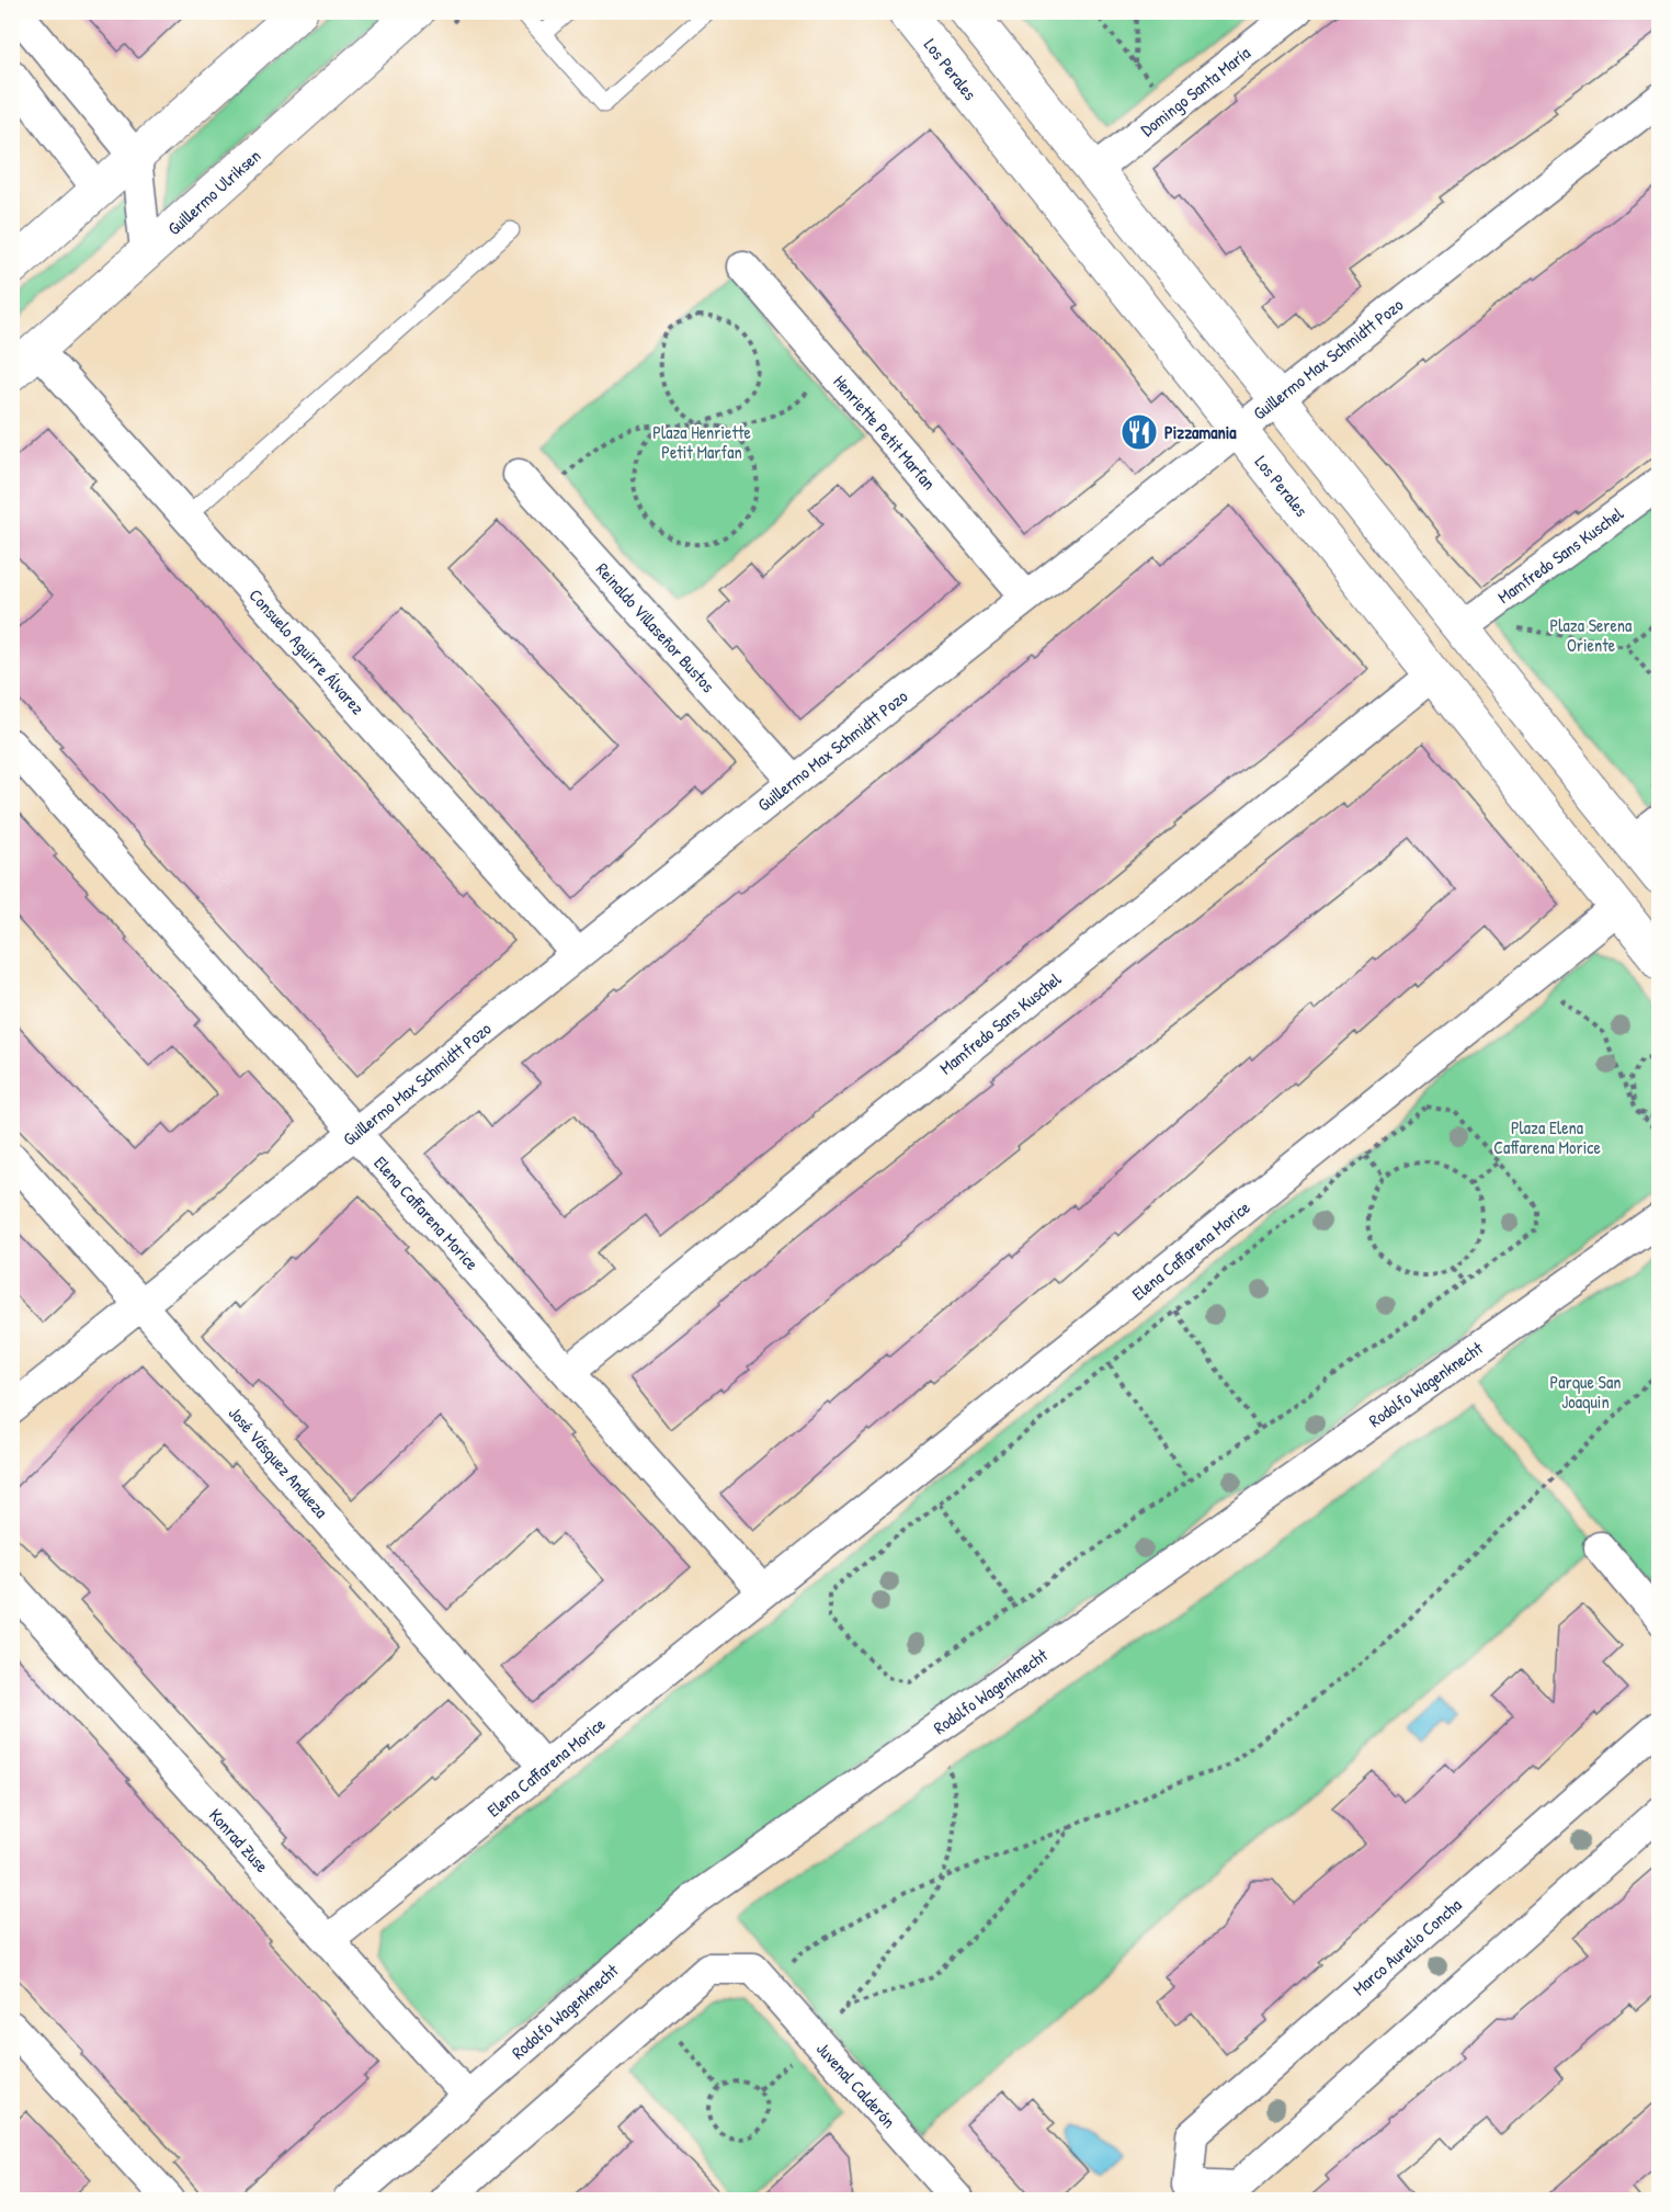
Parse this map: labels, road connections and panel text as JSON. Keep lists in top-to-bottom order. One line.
{"streets":{"main road":["Los Perales","Guillermo Ulriksen"],"street":["Domingo Santa María","Guillermo Max Schmidtt Pozo","Henriette Petit Marfan","Mamfredo Sans Kuschel","Reinaldo Villaseñor Bustos","Consuelo Aguirre Álvarez","Elena Caffarena Morice","Rodolfo Wagenknecht","José Vásquez Andueza","Konrad Zuse","Marco Aurelio Concha","Juvenal Calderón"]},"crossings":[["Los Perales","Guillermo Max Schmidtt Pozo"],["Los Perales","Mamfredo Sans Kuschel"],["Los Perales","Elena Caffarena Morice"],["Guillermo Ulriksen","Consuelo Aguirre Álvarez"],["Guillermo Max Schmidtt Pozo","Henriette Petit Marfan"],["Guillermo Max Schmidtt Pozo","Reinaldo Villaseñor Bustos"],["Guillermo Max Schmidtt Pozo","Consuelo Aguirre Álvarez"],["Guillermo Max Schmidtt Pozo","Elena Caffarena Morice"],["Guillermo Max Schmidtt Pozo","José Vásquez Andueza"],["Mamfredo Sans Kuschel","Elena Caffarena Morice"],["Elena Caffarena Morice","José Vásquez Andueza"],["Elena Caffarena Morice","Konrad Zuse"],["Rodolfo Wagenknecht","Konrad Zuse"]],"parks":["Plaza Henriette Petit Marfan","Plaza Serena Oriente","Plaza Elena Caffarena Morice","Parque San Joaquin"],"places":{"restaurant":["Pizzamania"]}}
